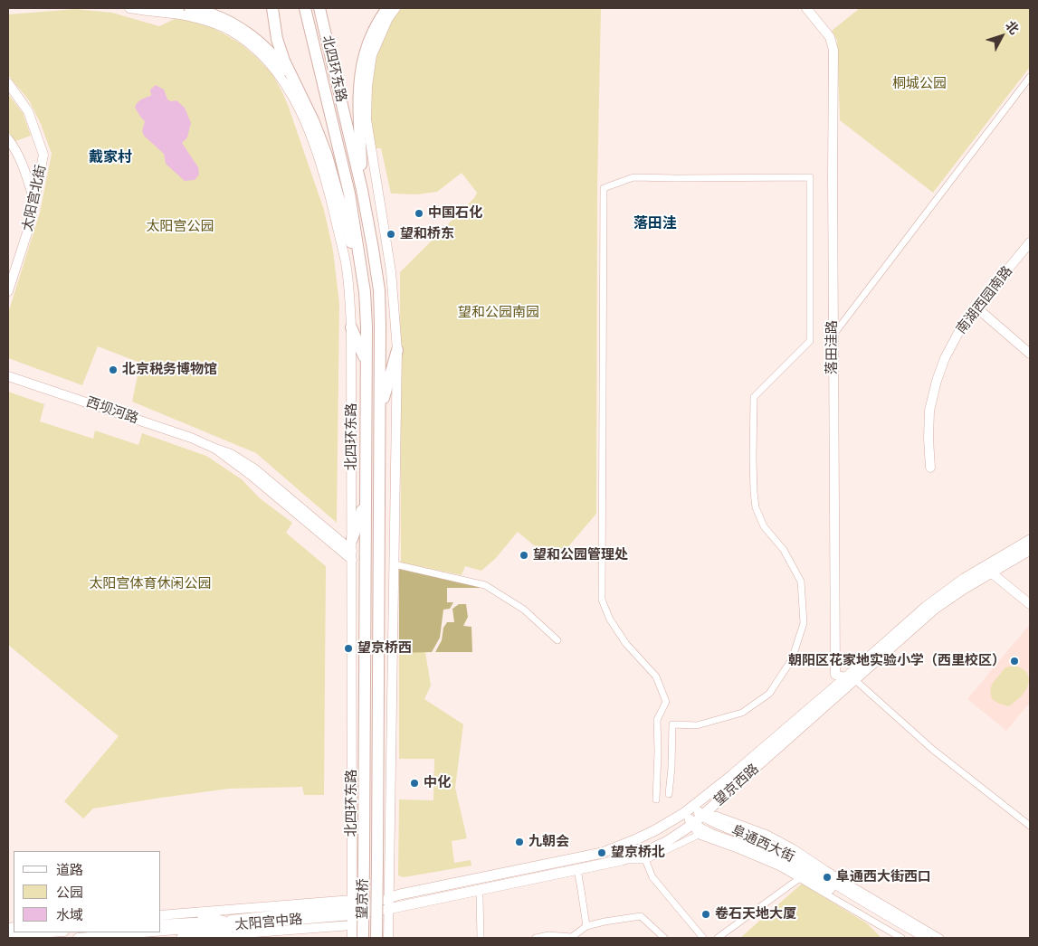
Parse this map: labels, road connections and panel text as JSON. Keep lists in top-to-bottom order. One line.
{"streets":{"highway":["北四环东路","望京桥"],"main road":["望京西路","阜通西大街"],"street":["太阳宫北街","南湖西园南路","落田洼路","西坝河路","太阳宫中路"]},"crossings":[["北四环东路","西坝河路"],["北四环东路","望京西路"],["北四环东路","望京桥"],["北四环东路","太阳宫中路"],["落田洼路","望京西路"],["望京西路","阜通西大街"]],"districts":["戴家村","落田洼"],"parks":["桐城公园","太阳宫公园","望和公园南园","太阳宫体育休闲公园"],"places":["中国石化","望和桥东","北京税务博物馆","望和公园管理处","望京桥西","朝阳区花家地实验小学（西里校区）","中化","九朝会","望京桥北","阜通西大街西口","卷石天地大厦"],"legend":["道路","公园","水域"],"north":"top right"}
